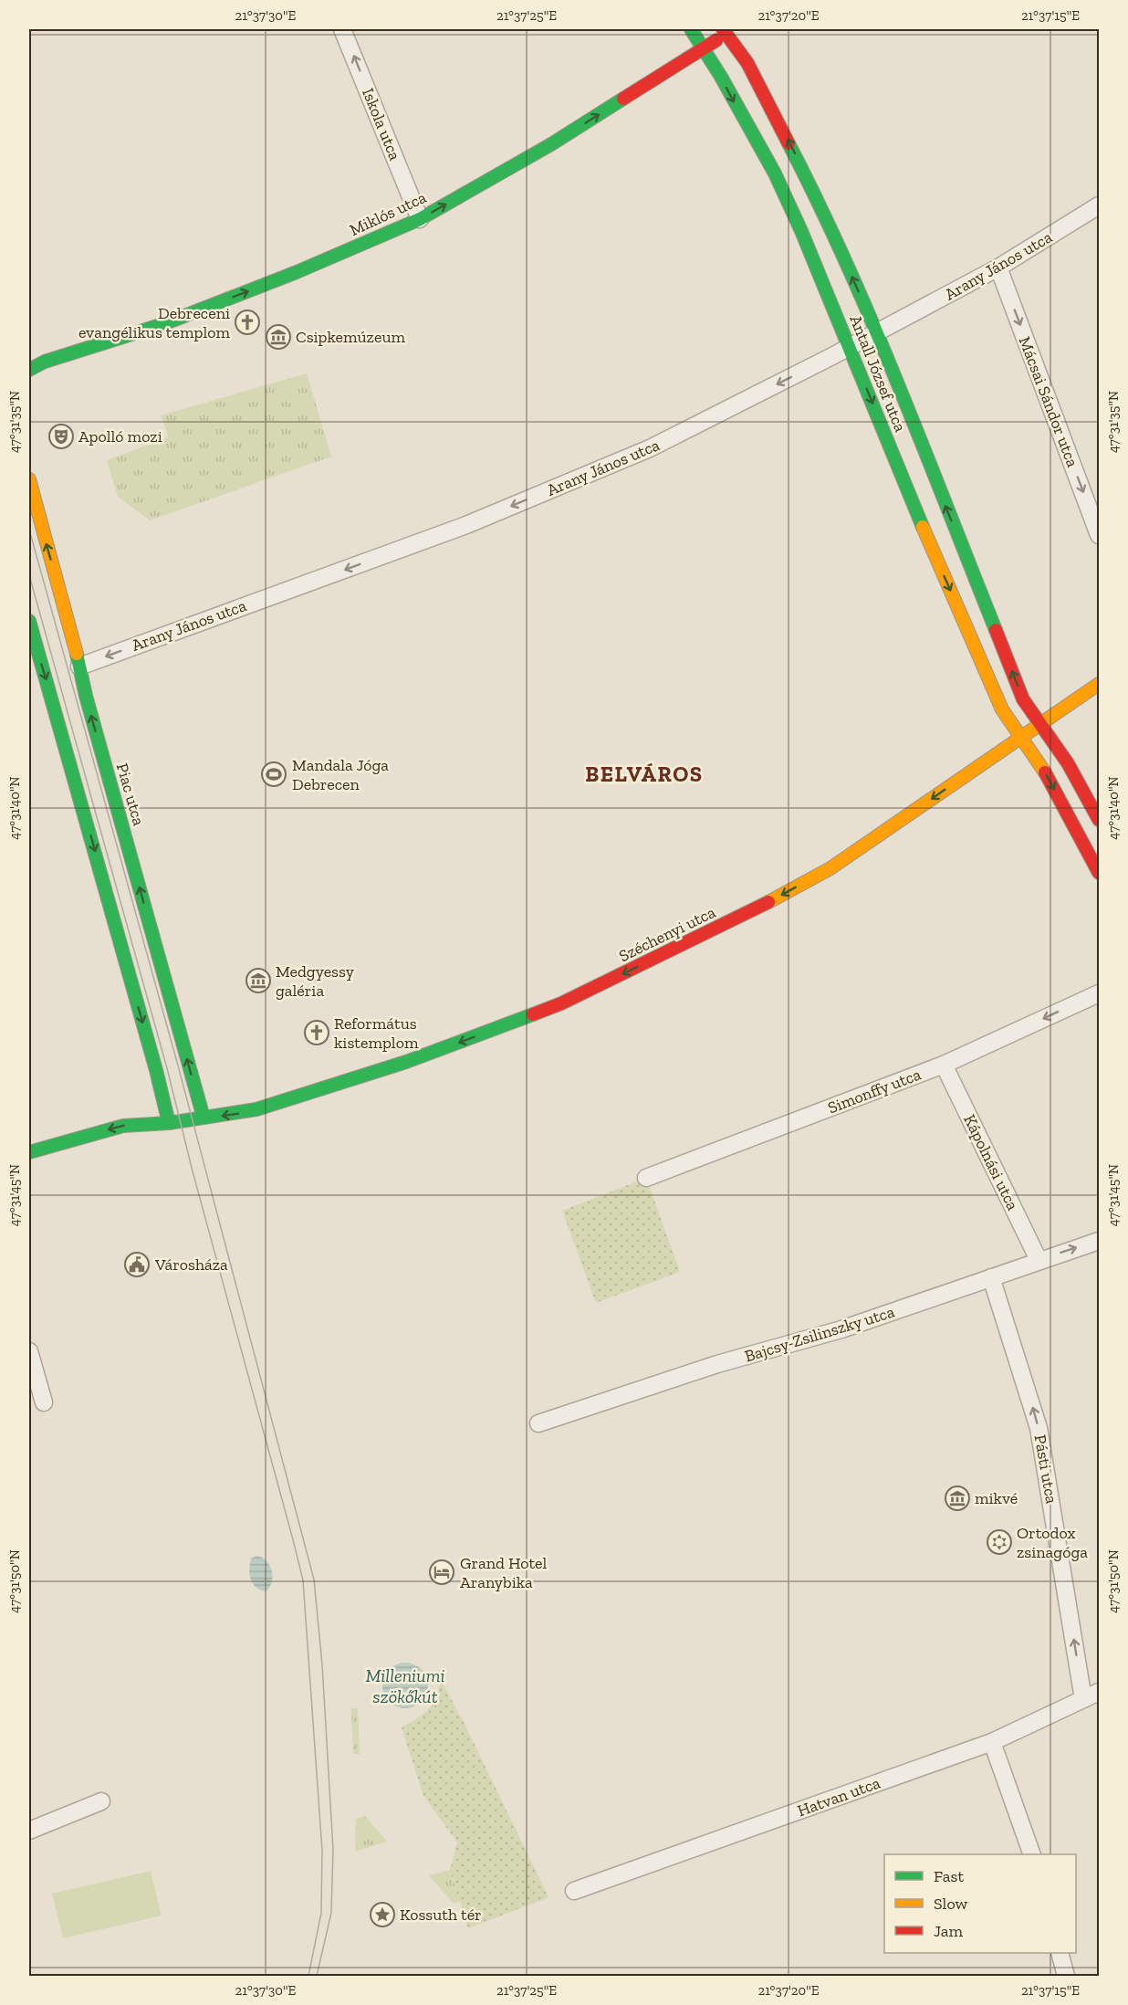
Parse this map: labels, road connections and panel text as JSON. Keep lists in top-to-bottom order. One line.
{"streets":{"street":["Iskola utca","Miklós utca","Arany János utca","Antall József utca","Mácsai Sándor utca","Piac utca","Széchenyi utca","Simonffy utca","Kápolnási utca","Bajcsy-Zsilinszky utca","Pásti utca","Hatvan utca"]},"crossings":[["Iskola utca","Miklós utca"],["Miklós utca","Antall József utca"],["Arany János utca","Antall József utca"],["Arany János utca","Mácsai Sándor utca"],["Arany János utca","Piac utca"],["Antall József utca","Széchenyi utca"],["Piac utca","Széchenyi utca"],["Simonffy utca","Kápolnási utca"],["Kápolnási utca","Bajcsy-Zsilinszky utca"],["Bajcsy-Zsilinszky utca","Pásti utca"],["Pásti utca","Hatvan utca"]],"one_way":["Iskola utca","Miklós utca","Arany János utca","Mácsai Sándor utca","Széchenyi utca","Pásti utca"],"districts":["BELVÁROS"],"water":["Milleniumi szökőkút"],"places":{"church":["Debreceni evangélikus templom","Református kistemplom"],"museum":["Csipkemúzeum","Medgyessy galéria","mikvé"],"theatre":["Apolló mozi"],"sports":["Mandala Jóga Debrecen"],"public building":["Városháza"],"synagogue":["Ortodox zsinagóga"],"hotel":["Grand Hotel Aranybika"],"place":["Kossuth tér"]},"legend":["Fast","Slow","Jam"],"coordinates":["21°37'30\"E","21°37'25\"E","21°37'20\"E","21°37'15\"E","47°31'35\"N","47°31'40\"N","47°31'45\"N","47°31'50\"N"]}
